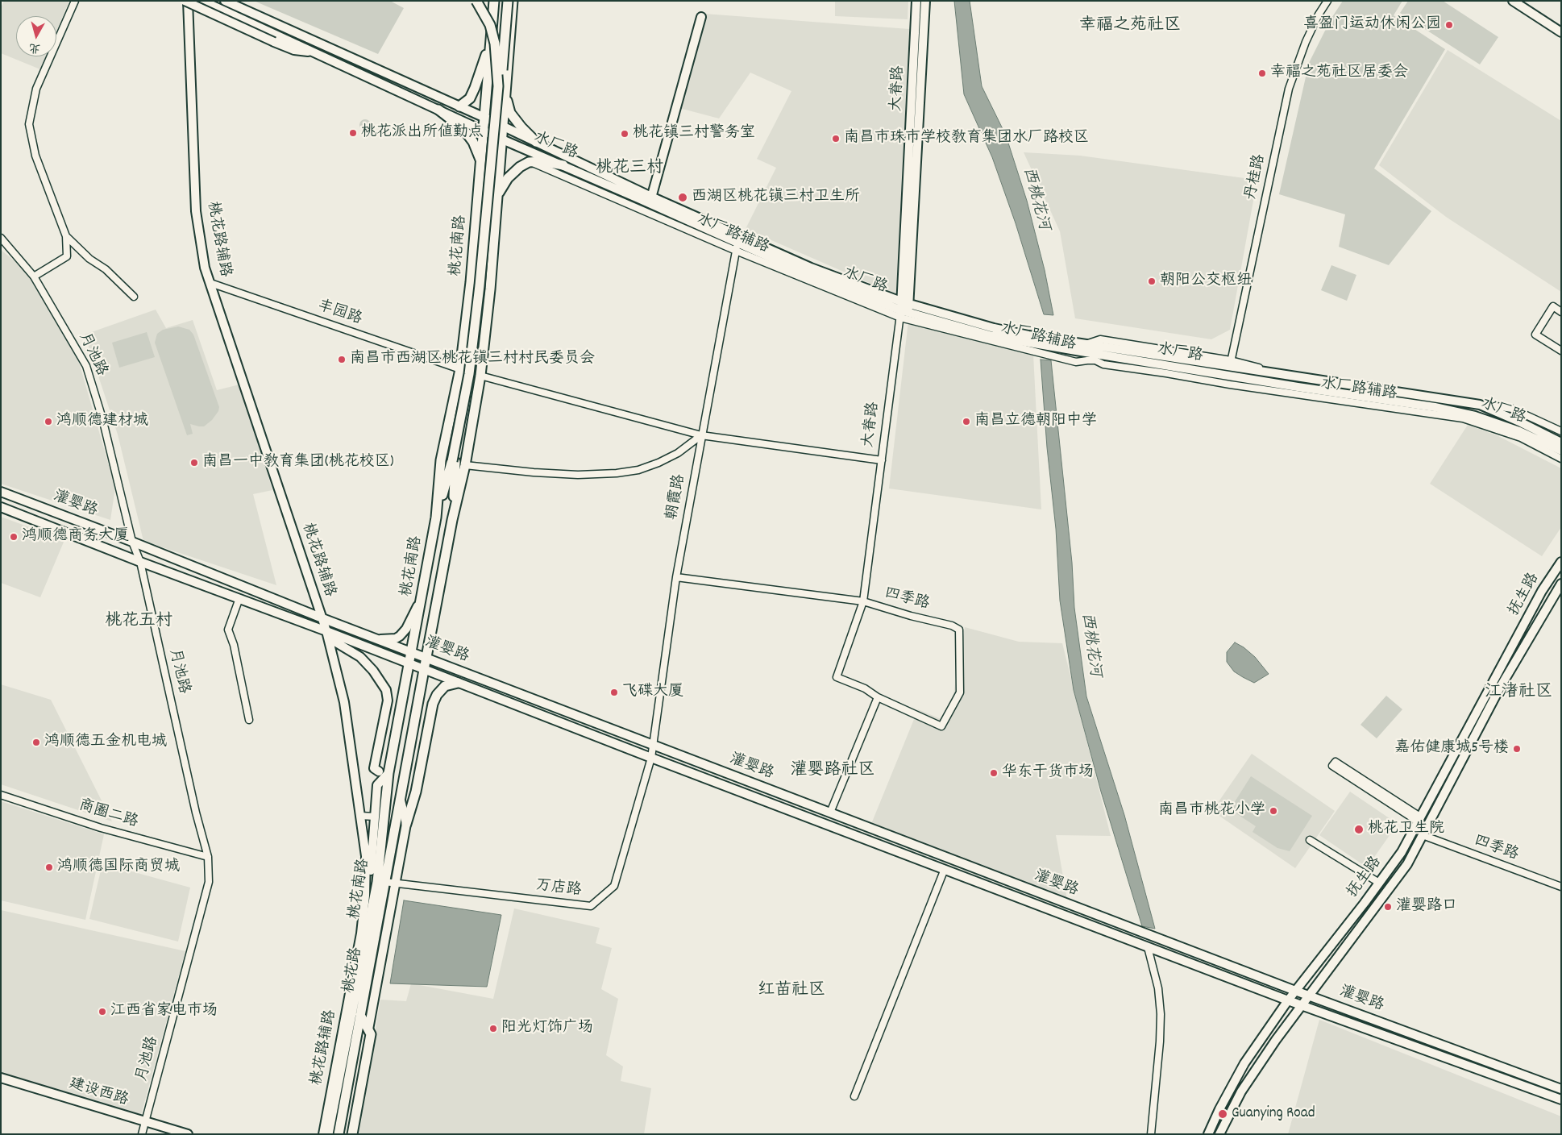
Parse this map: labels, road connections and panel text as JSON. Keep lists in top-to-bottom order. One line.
{"streets":{"main road":["大脊路","水厂路","桃花路辅路","桃花南路","灌婴路","抚生路","桃花路","建设西路"],"street":["丹桂路","水厂路辅路","丰园路","月池路","朝霞路","四季路","商圈二路","万店路"]},"crossings":[["大脊路","水厂路"],["大脊路","水厂路辅路"],["大脊路","四季路"],["水厂路","丹桂路"],["水厂路","水厂路辅路"],["水厂路","桃花南路"],["水厂路","朝霞路"],["水厂路辅路","朝霞路"],["桃花路辅路","丰园路"],["桃花路辅路","灌婴路"],["桃花南路","丰园路"],["桃花南路","灌婴路"],["桃花南路","桃花路"],["月池路","灌婴路"],["月池路","商圈二路"],["月池路","建设西路"],["朝霞路","灌婴路"],["朝霞路","四季路"],["朝霞路","万店路"],["灌婴路","抚生路"],["灌婴路","万店路"],["灌婴路","桃花路"],["抚生路","四季路"],["万店路","桃花路"]],"districts":["幸福之苑社区","桃花三村","桃花五村","江渚社区","灌婴路社区","红苗社区"],"water":["西桃花河"],"places":["喜盈门运动休闲公园","幸福之苑社区居委会","桃花派出所值勤点","桃花镇三村警务室","南昌市珠市学校教育集团水厂路校区","西湖区桃花镇三村卫生所","朝阳公交枢纽","南昌市西湖区桃花镇三村村民委员会","鸿顺德建材城","南昌立德朝阳中学","南昌一中教育集团(桃花校区)","鸿顺德商务大厦","飞碟大厦","鸿顺德五金机电城","嘉佑健康城5号楼","华东干货市场","南昌市桃花小学","桃花卫生院","鸿顺德国际商贸城","灌婴路口","江西省家电市场","阳光灯饰广场","Guanying Road"],"north":"bottom"}
